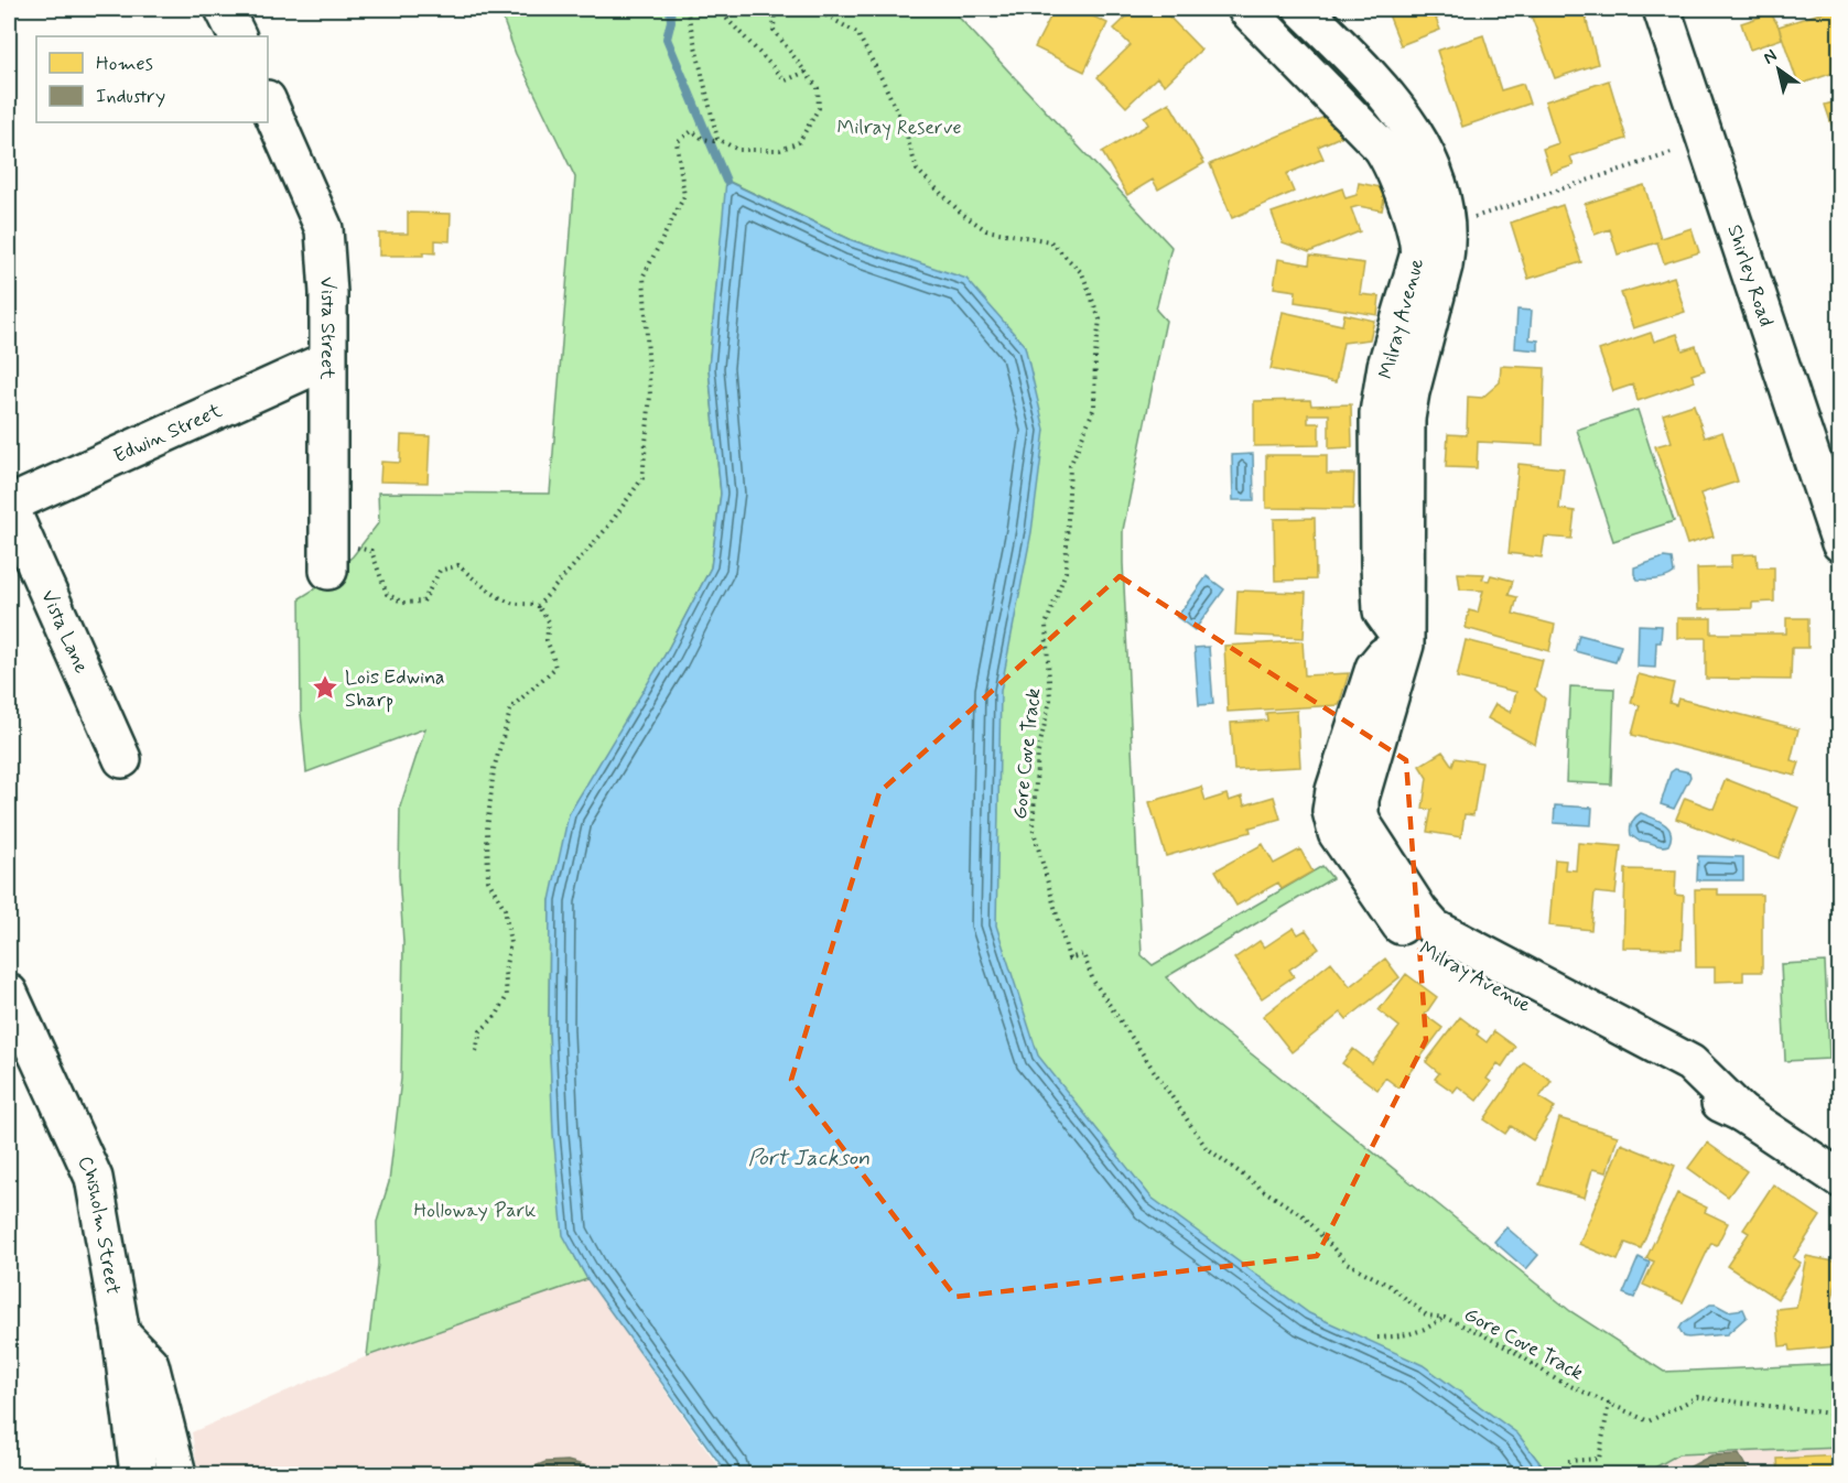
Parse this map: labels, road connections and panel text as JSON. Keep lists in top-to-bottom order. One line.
{"streets":{"street":["Shirley Road","Milray Avenue","Vista Street","Edwin Street","Vista Lane","Chisholm Street"],"path":["Gore Cove Track"]},"crossings":[["Vista Street","Edwin Street"],["Edwin Street","Vista Lane"]],"water":["Port Jackson"],"parks":["Milray Reserve","Holloway Park"],"places":{"place":["Lois Edwina Sharp"]},"legend":["Homes","Industry"],"north":"top left"}
